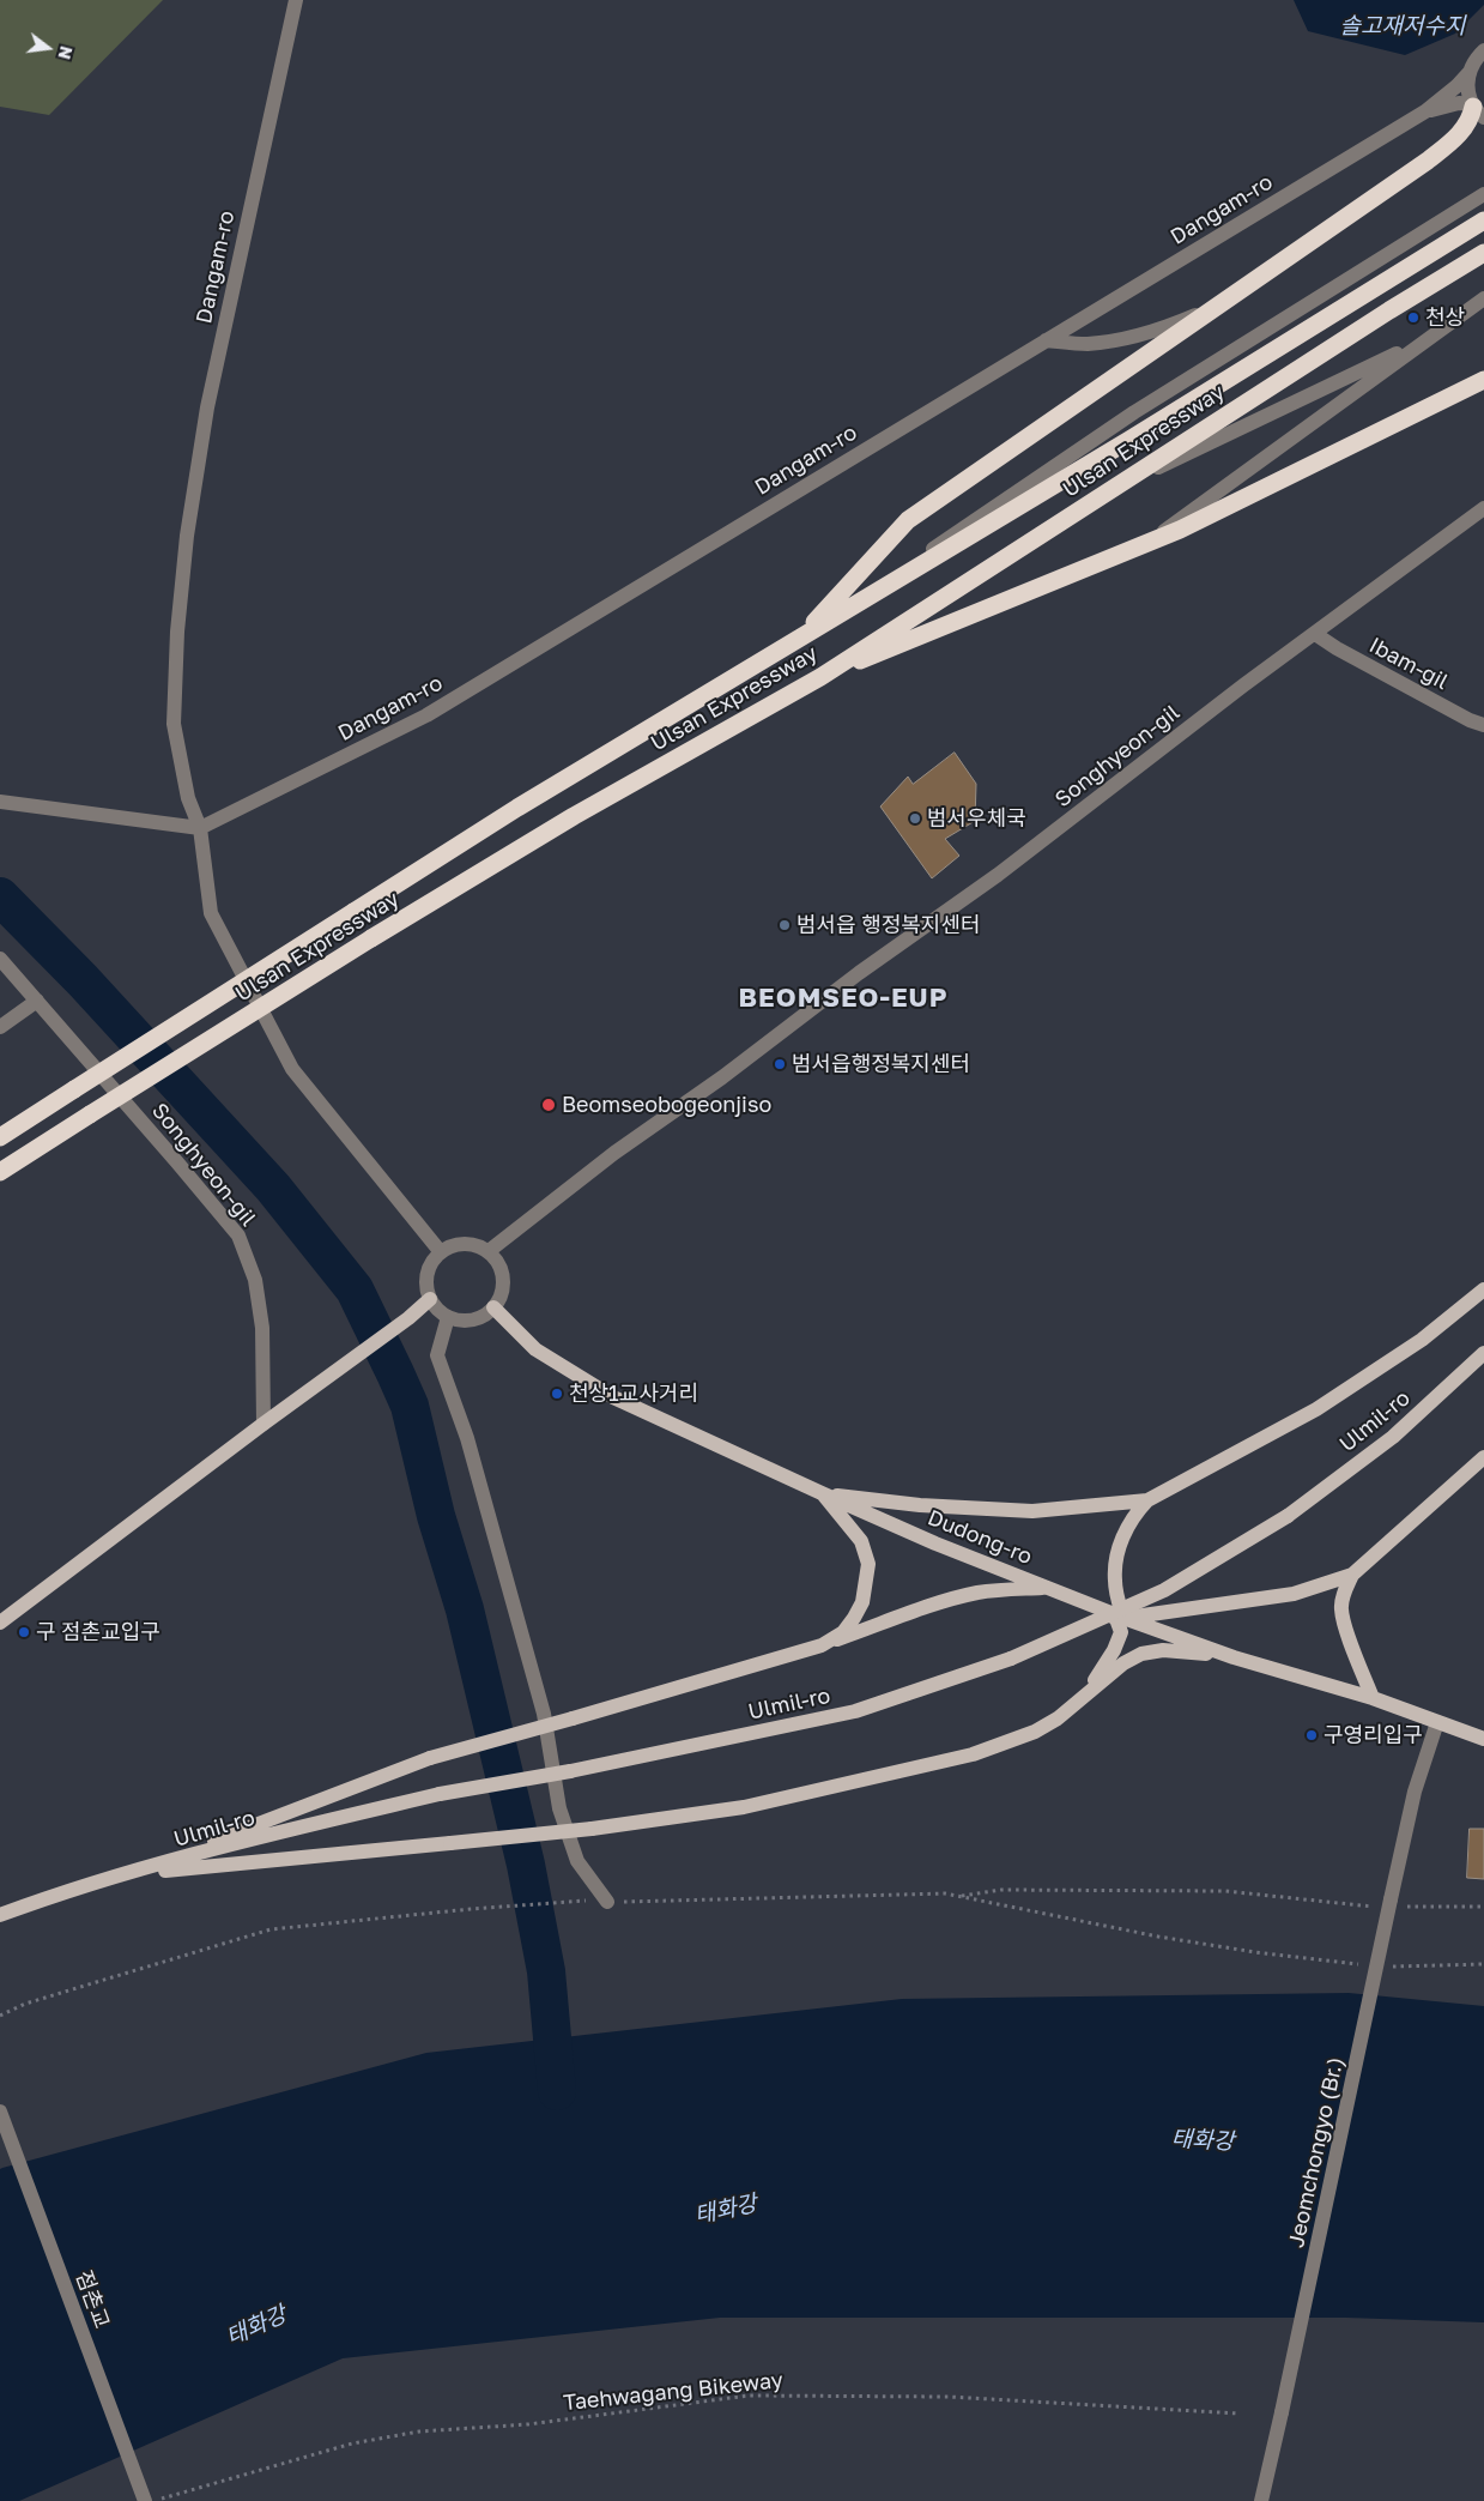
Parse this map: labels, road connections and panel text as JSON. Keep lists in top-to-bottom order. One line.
{"streets":{"highway":["Ulsan Expressway"],"main road":["Ulmil-ro","Dudong-ro"],"street":["Dangam-ro","Ibam-gil","Songhyeon-gil","Jeomchongyo (Br.)","점촌교"],"path":["Taehwagang Bikeway"]},"crossings":[["Dangam-ro","Songhyeon-gil"],["Dangam-ro","Dudong-ro"],["Ibam-gil","Songhyeon-gil"],["Songhyeon-gil","Dudong-ro"],["Dudong-ro","Jeomchongyo (Br.)"]],"districts":["BEOMSEO-EUP"],"water":["솔고재저수지","태화강"],"places":["천상","범서우체국","범서읍 행정복지센터","범서읍행정복지센터","Beomseobogeonjiso","천상1교사거리","구 점촌교입구","구영리입구"],"north":"right"}
